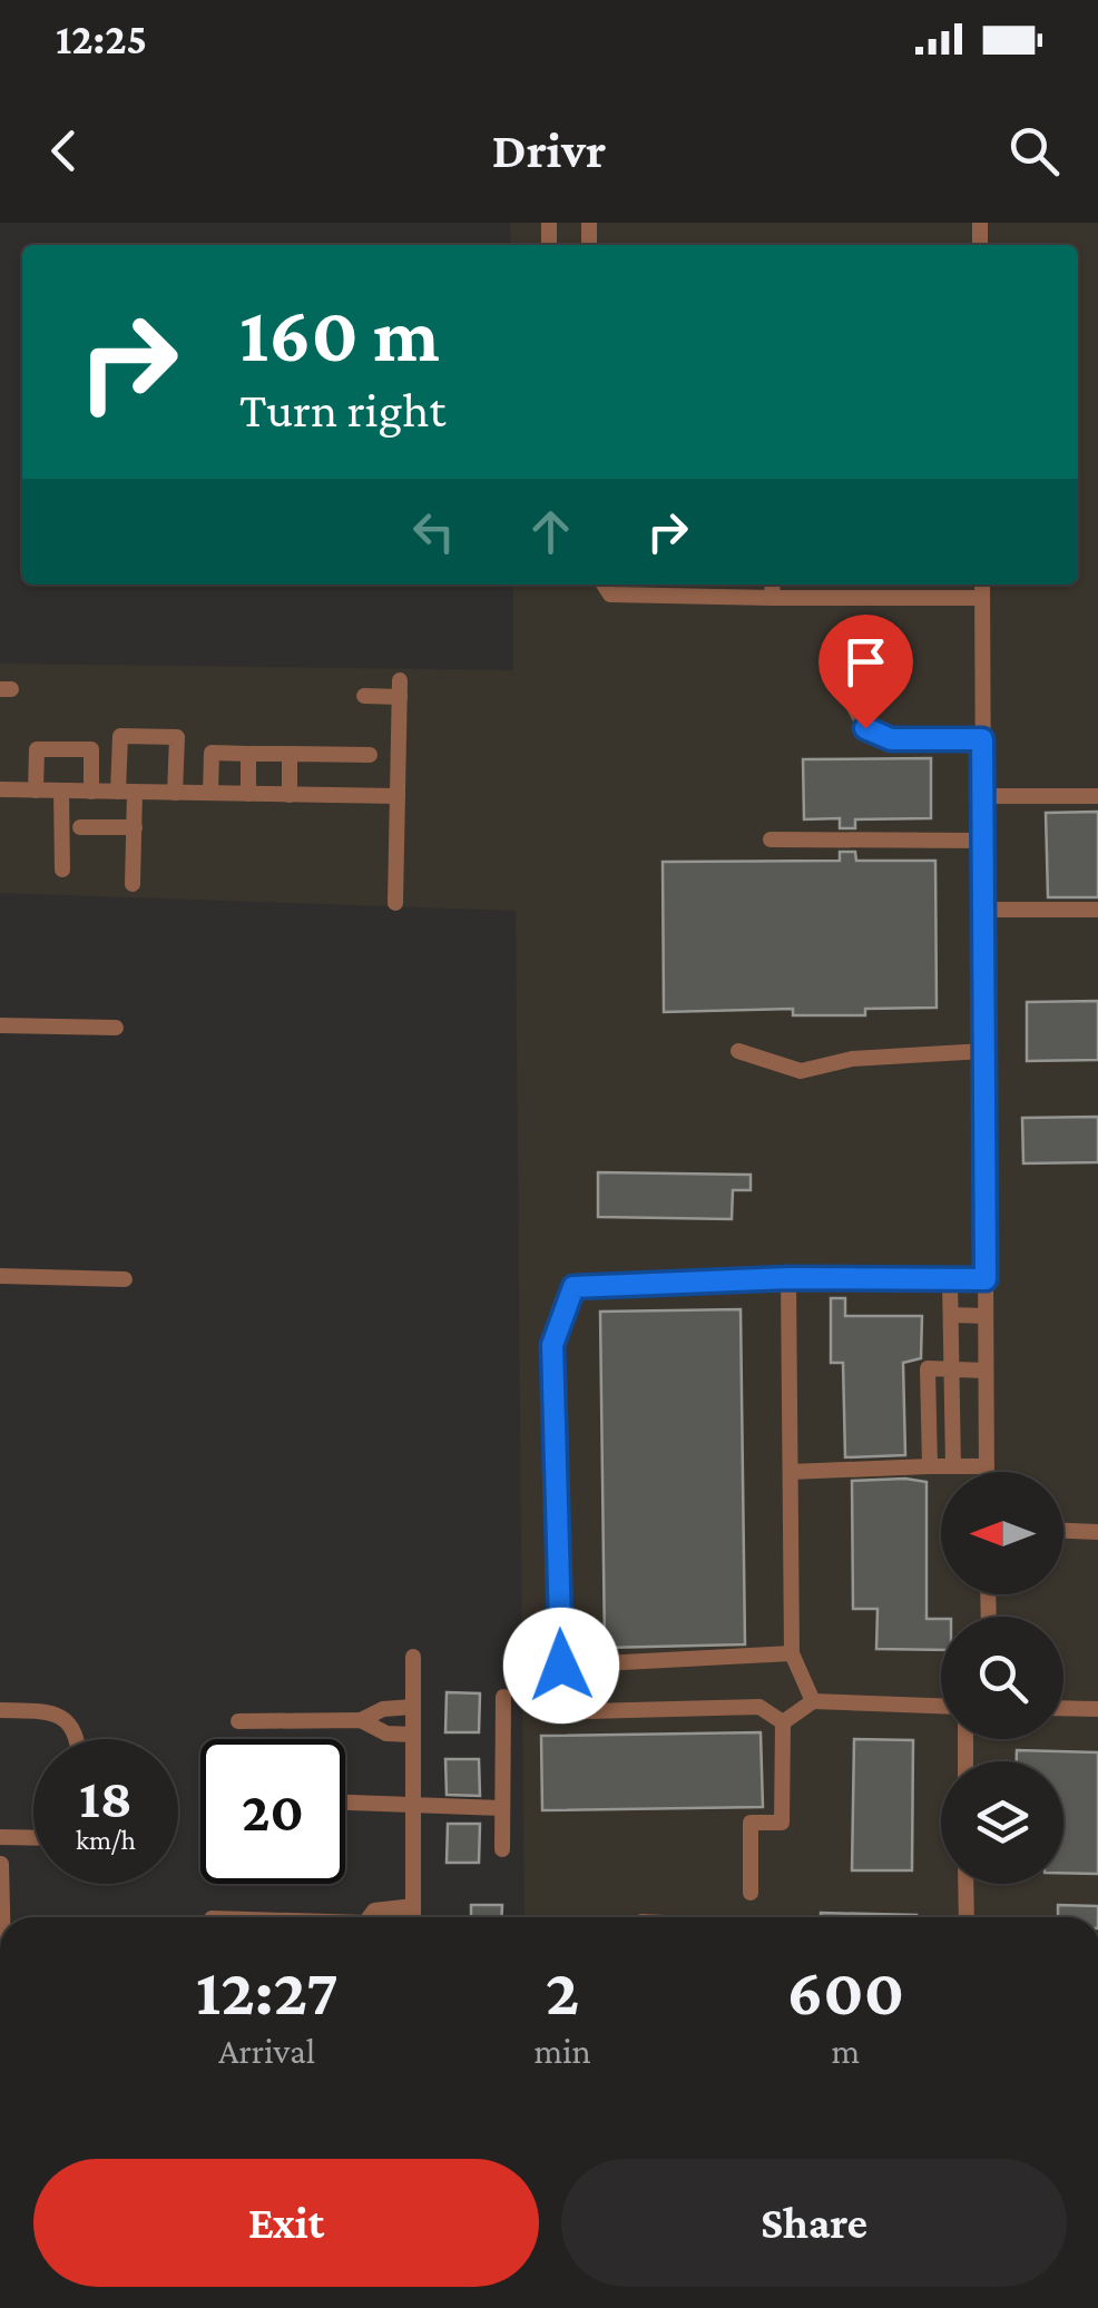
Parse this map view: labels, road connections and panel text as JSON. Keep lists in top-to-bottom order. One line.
{"north":"left","page":{"status":"12:25","header":"Drivr","turn":["160 m","Turn right"],"speed":"18 km/h","limit":"20","eta":["12:27","Arrival","2","min","600","m"],"buttons":["Exit","Share"]}}
